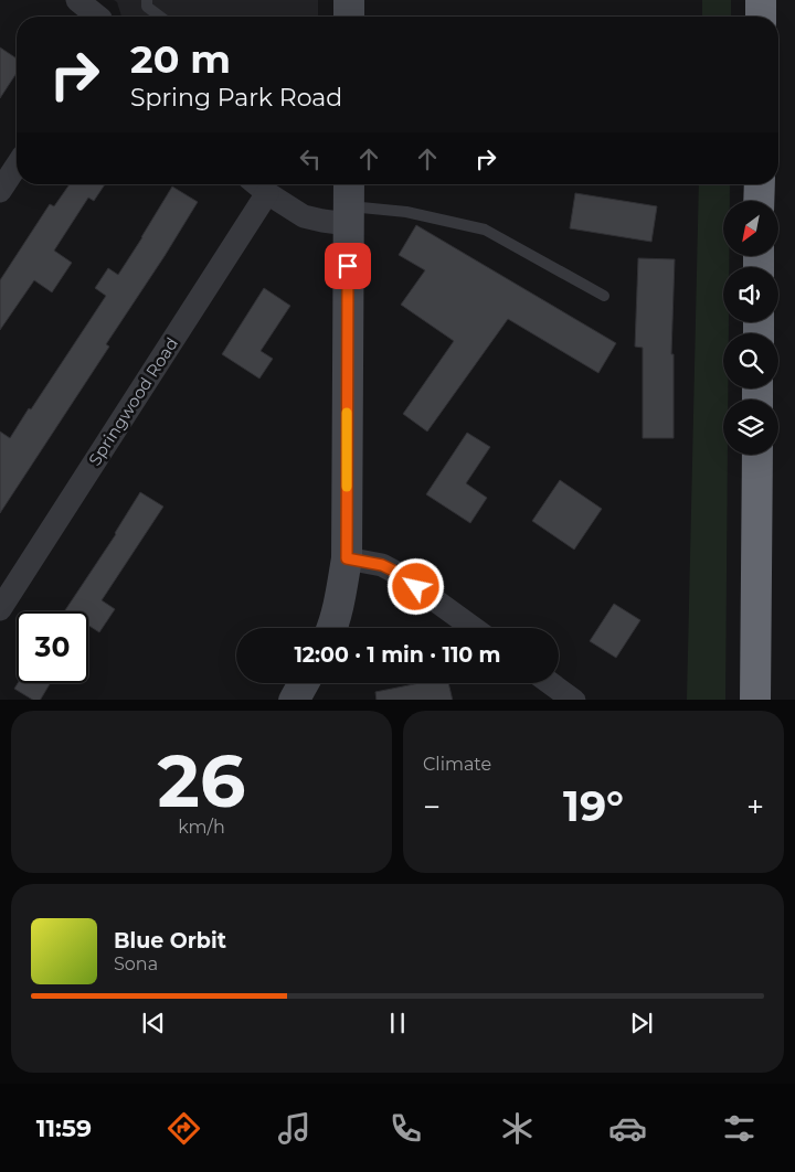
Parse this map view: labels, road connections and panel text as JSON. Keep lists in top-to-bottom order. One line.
{"streets":{"street":["Springwood Road"]},"north":"bottom left","page":{"turn":["20 m","Spring Park Road"],"limit":"30","trip":"12:00 · 1 min · 110 m","tile":[["26","km/h"],"Climate"],"heat":["−","19°","+"],"song":["Blue Orbit","Sona"],"tabs":"11:59"}}
